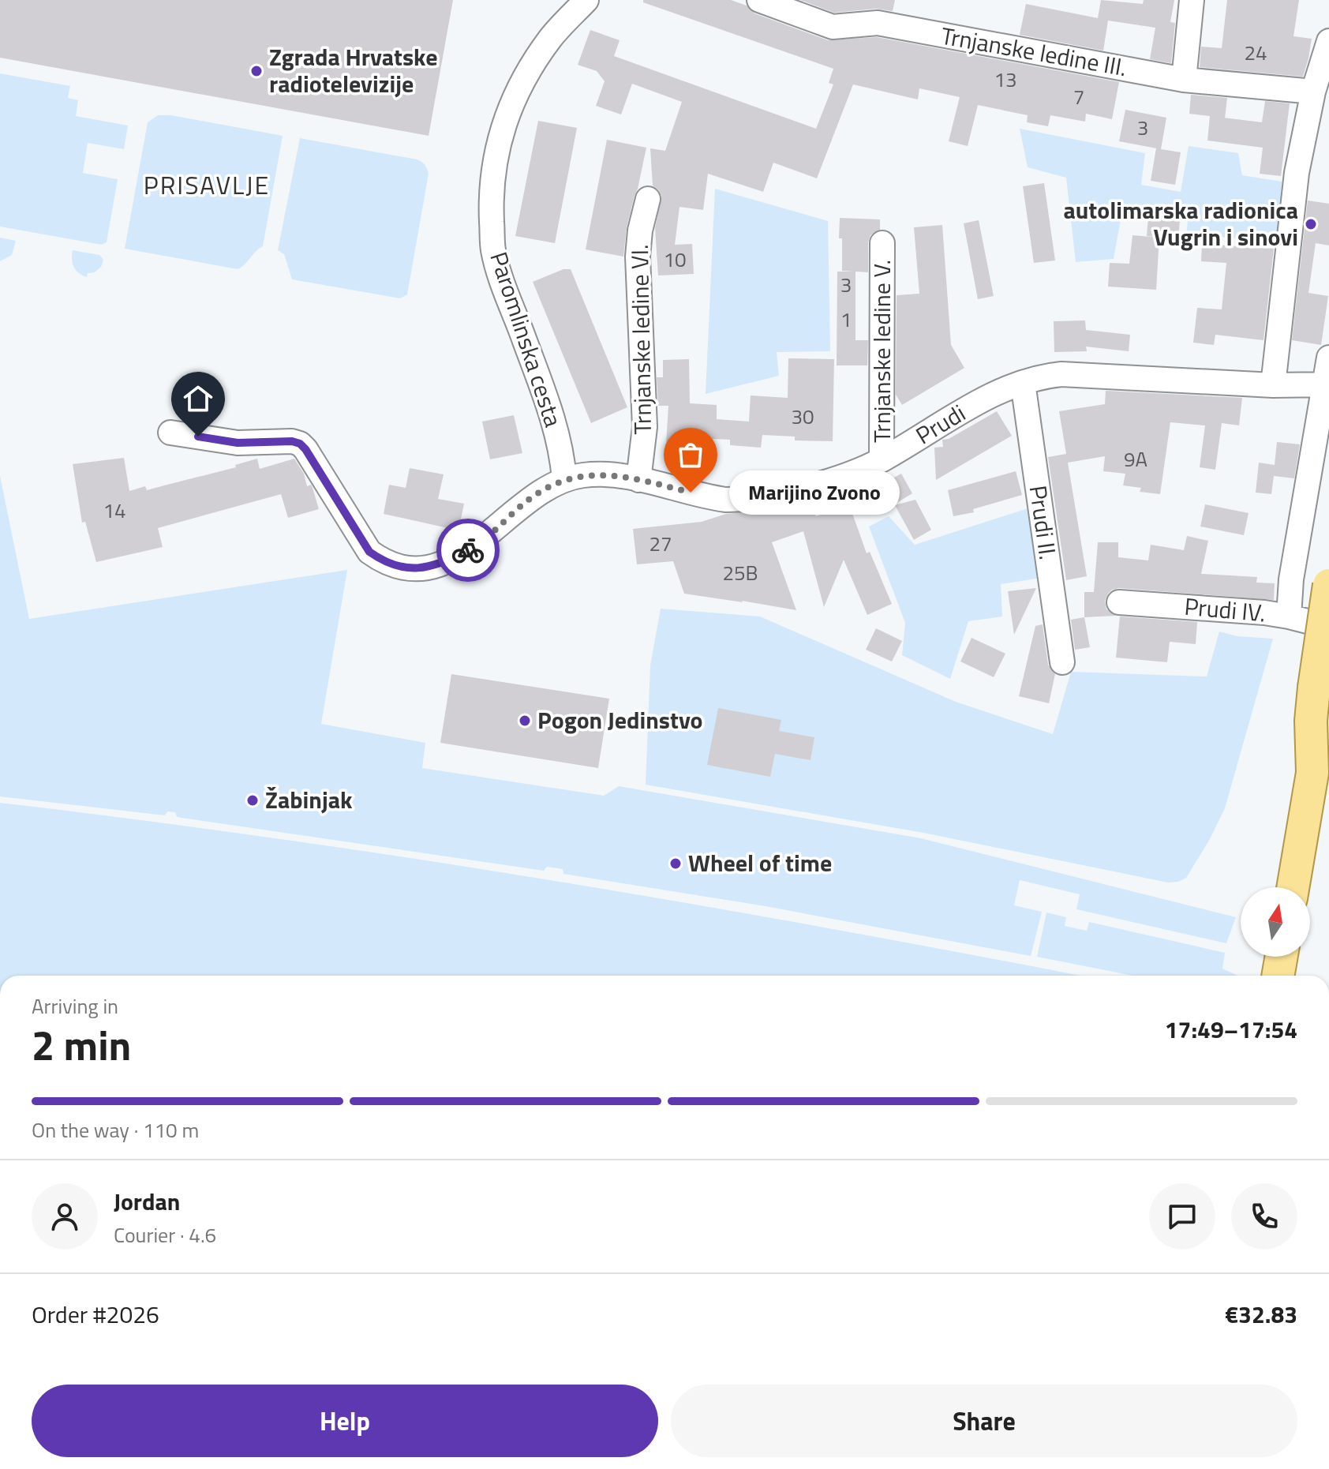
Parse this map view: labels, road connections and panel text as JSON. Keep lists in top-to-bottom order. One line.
{"streets":{"street":["Trnjanske ledine III.","Paromlinska cesta","Trnjanske ledine VI.","Trnjanske ledine V.","Prudi","Prudi II.","Prudi IV."]},"crossings":[["Paromlinska cesta","Prudi"],["Trnjanske ledine VI.","Prudi"],["Trnjanske ledine V.","Prudi"],["Prudi","Prudi II."]],"districts":["PRISAVLJE"],"places":["Zgrada Hrvatske radiotelevizije","autolimarska radionica Vugrin i sinovi","Marijino Zvono","Pogon Jedinstvo","Žabinjak","Wheel of time"],"house_numbers":["24","13","7","3","10","3","1","30","9A","14","27","25B"],"north":"top","page":{"bubble":"Marijino Zvono","heading":["2 min","Arriving in","17:49–17:54"],"panel":["Jordan","Courier · 4.6","Order #2026","€32.83"],"bar":"On the way · 110 m","buttons":["Help","Share"]}}
